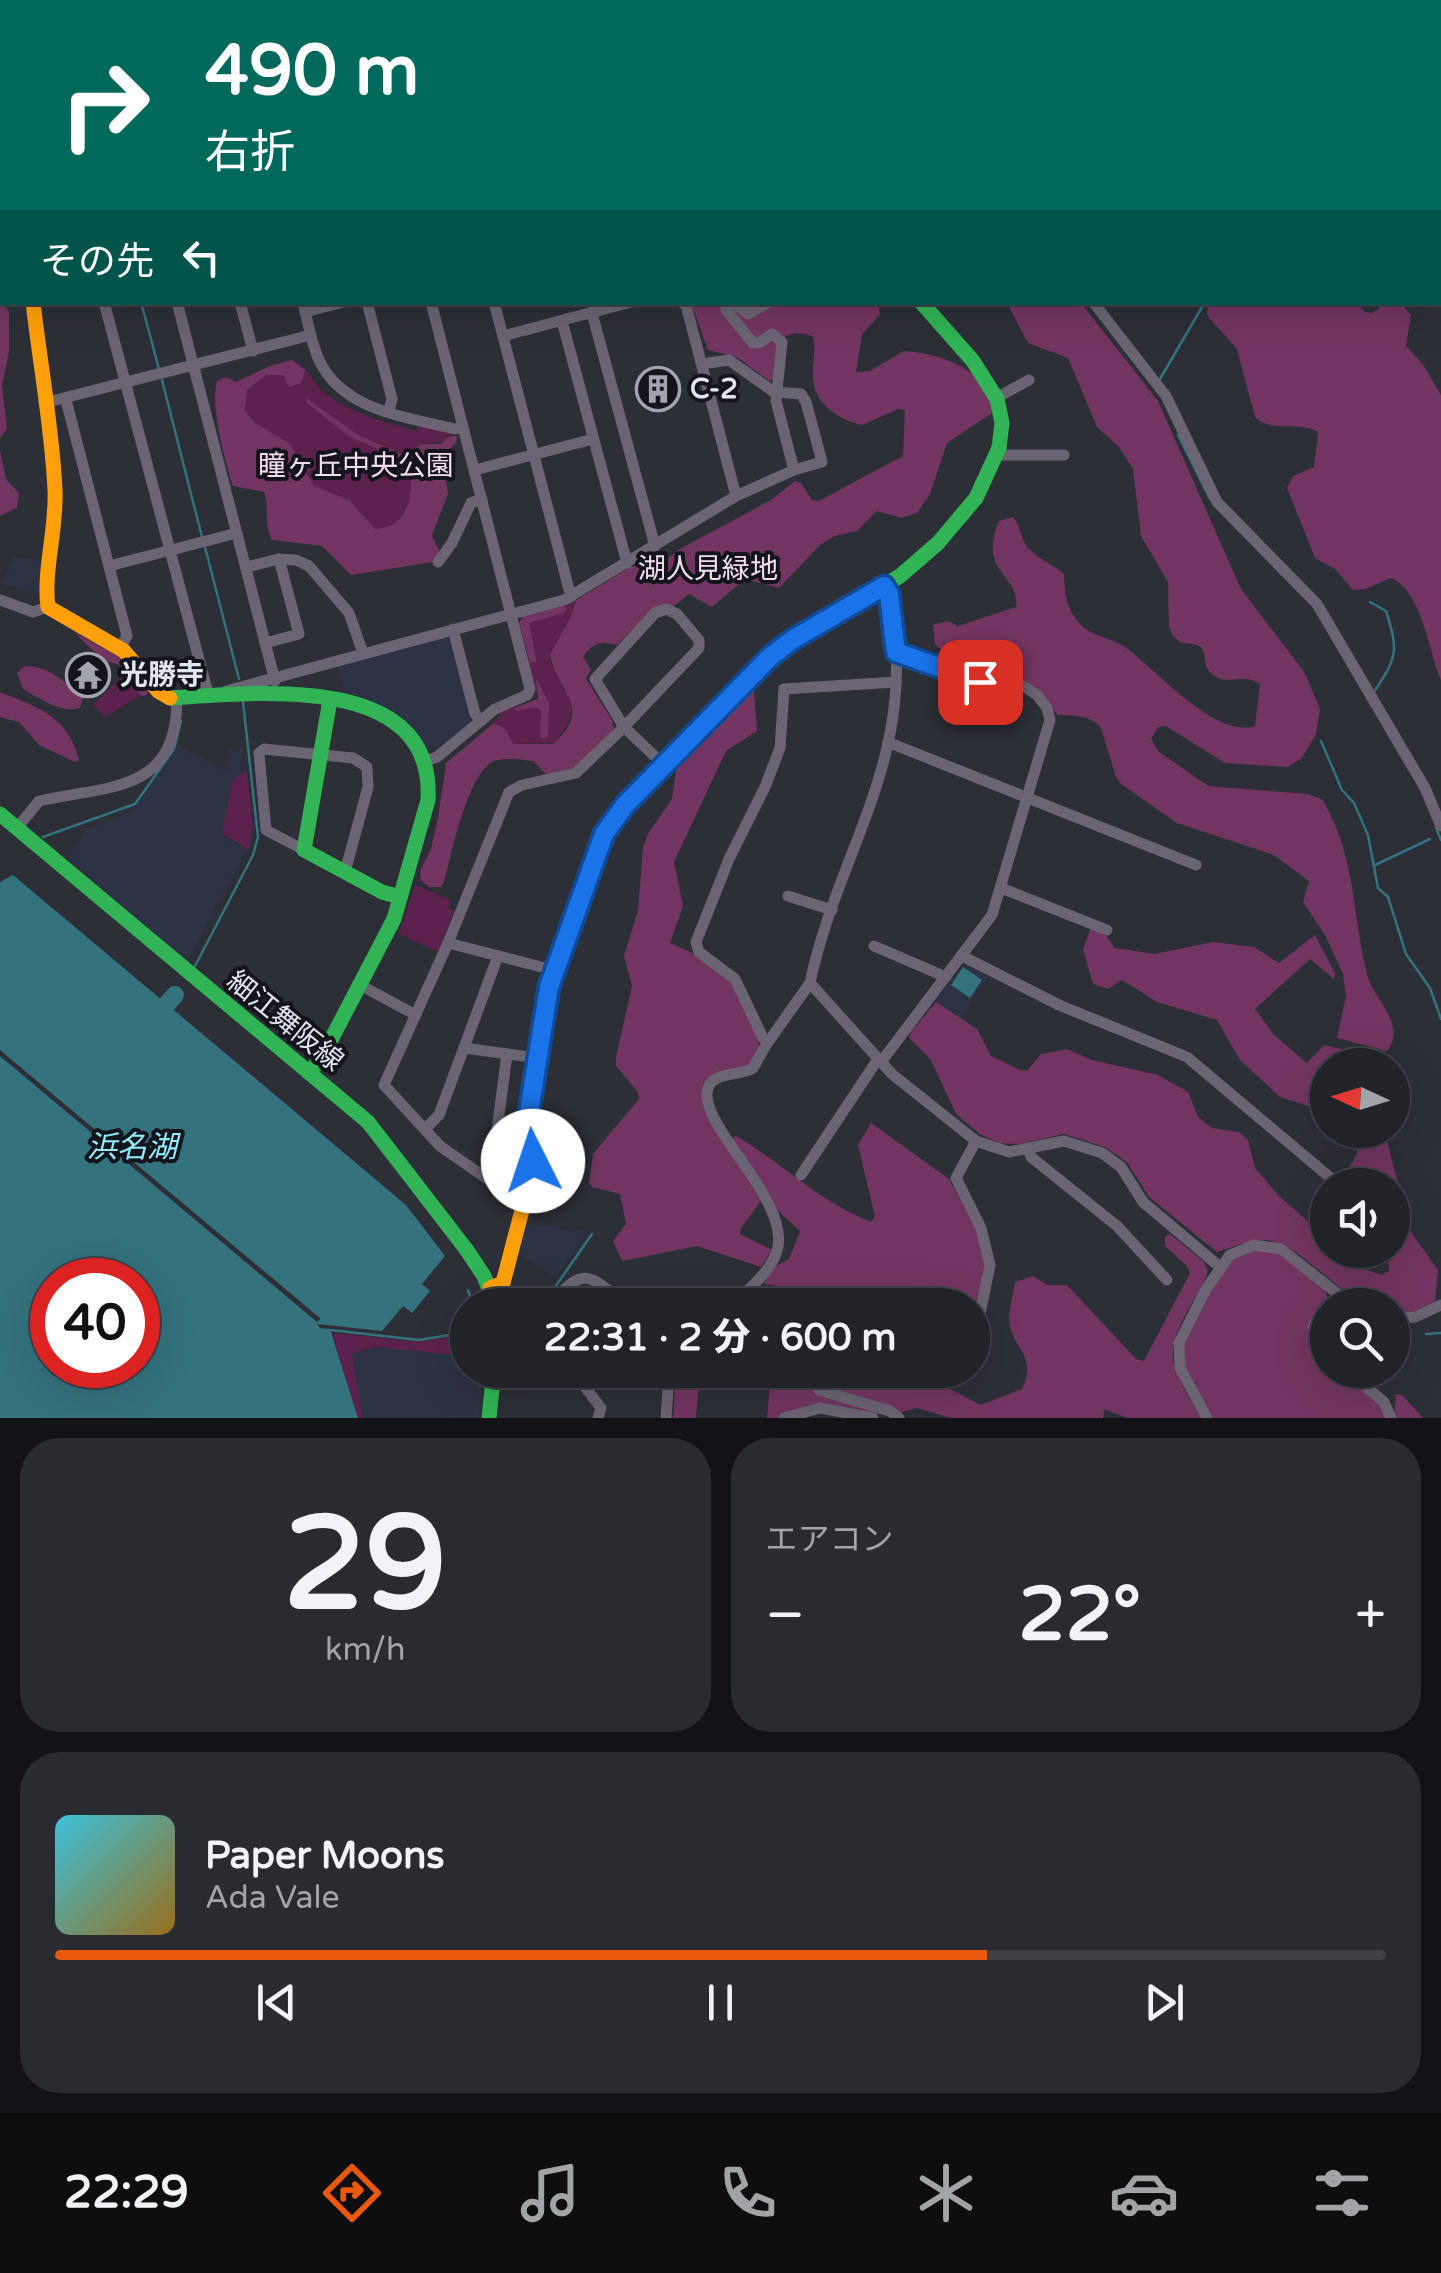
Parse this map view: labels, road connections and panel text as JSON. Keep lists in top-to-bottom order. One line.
{"streets":{"street":["細江舞阪線"]},"water":["浜名湖"],"parks":["瞳ヶ丘中央公園","湖人見緑地"],"places":{"building":["C-2"],"temple":["光勝寺"]},"north":"left","page":{"turn":["490 m","右折"],"then":"その先","limit":"40","trip":"22:31 · 2 分 · 600 m","tile":[["29","km/h"],"エアコン"],"heat":["−","22°","+"],"song":["Paper Moons","Ada Vale"],"tabs":"22:29"}}
